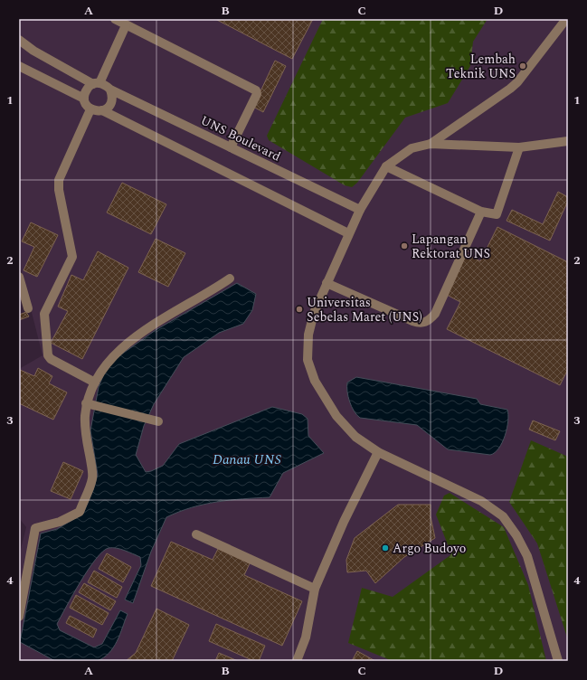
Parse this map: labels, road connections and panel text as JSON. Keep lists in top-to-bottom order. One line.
{"streets":{"street":["UNS Boulevard"]},"water":["Danau UNS"],"places":["Lembah Teknik UNS","Lapangan Rektorat UNS","Universitas Sebelas Maret (UNS)","Argo Budoyo"],"grid":{"columns":["A","B","C","D"],"rows":["1","2","3","4"]}}
